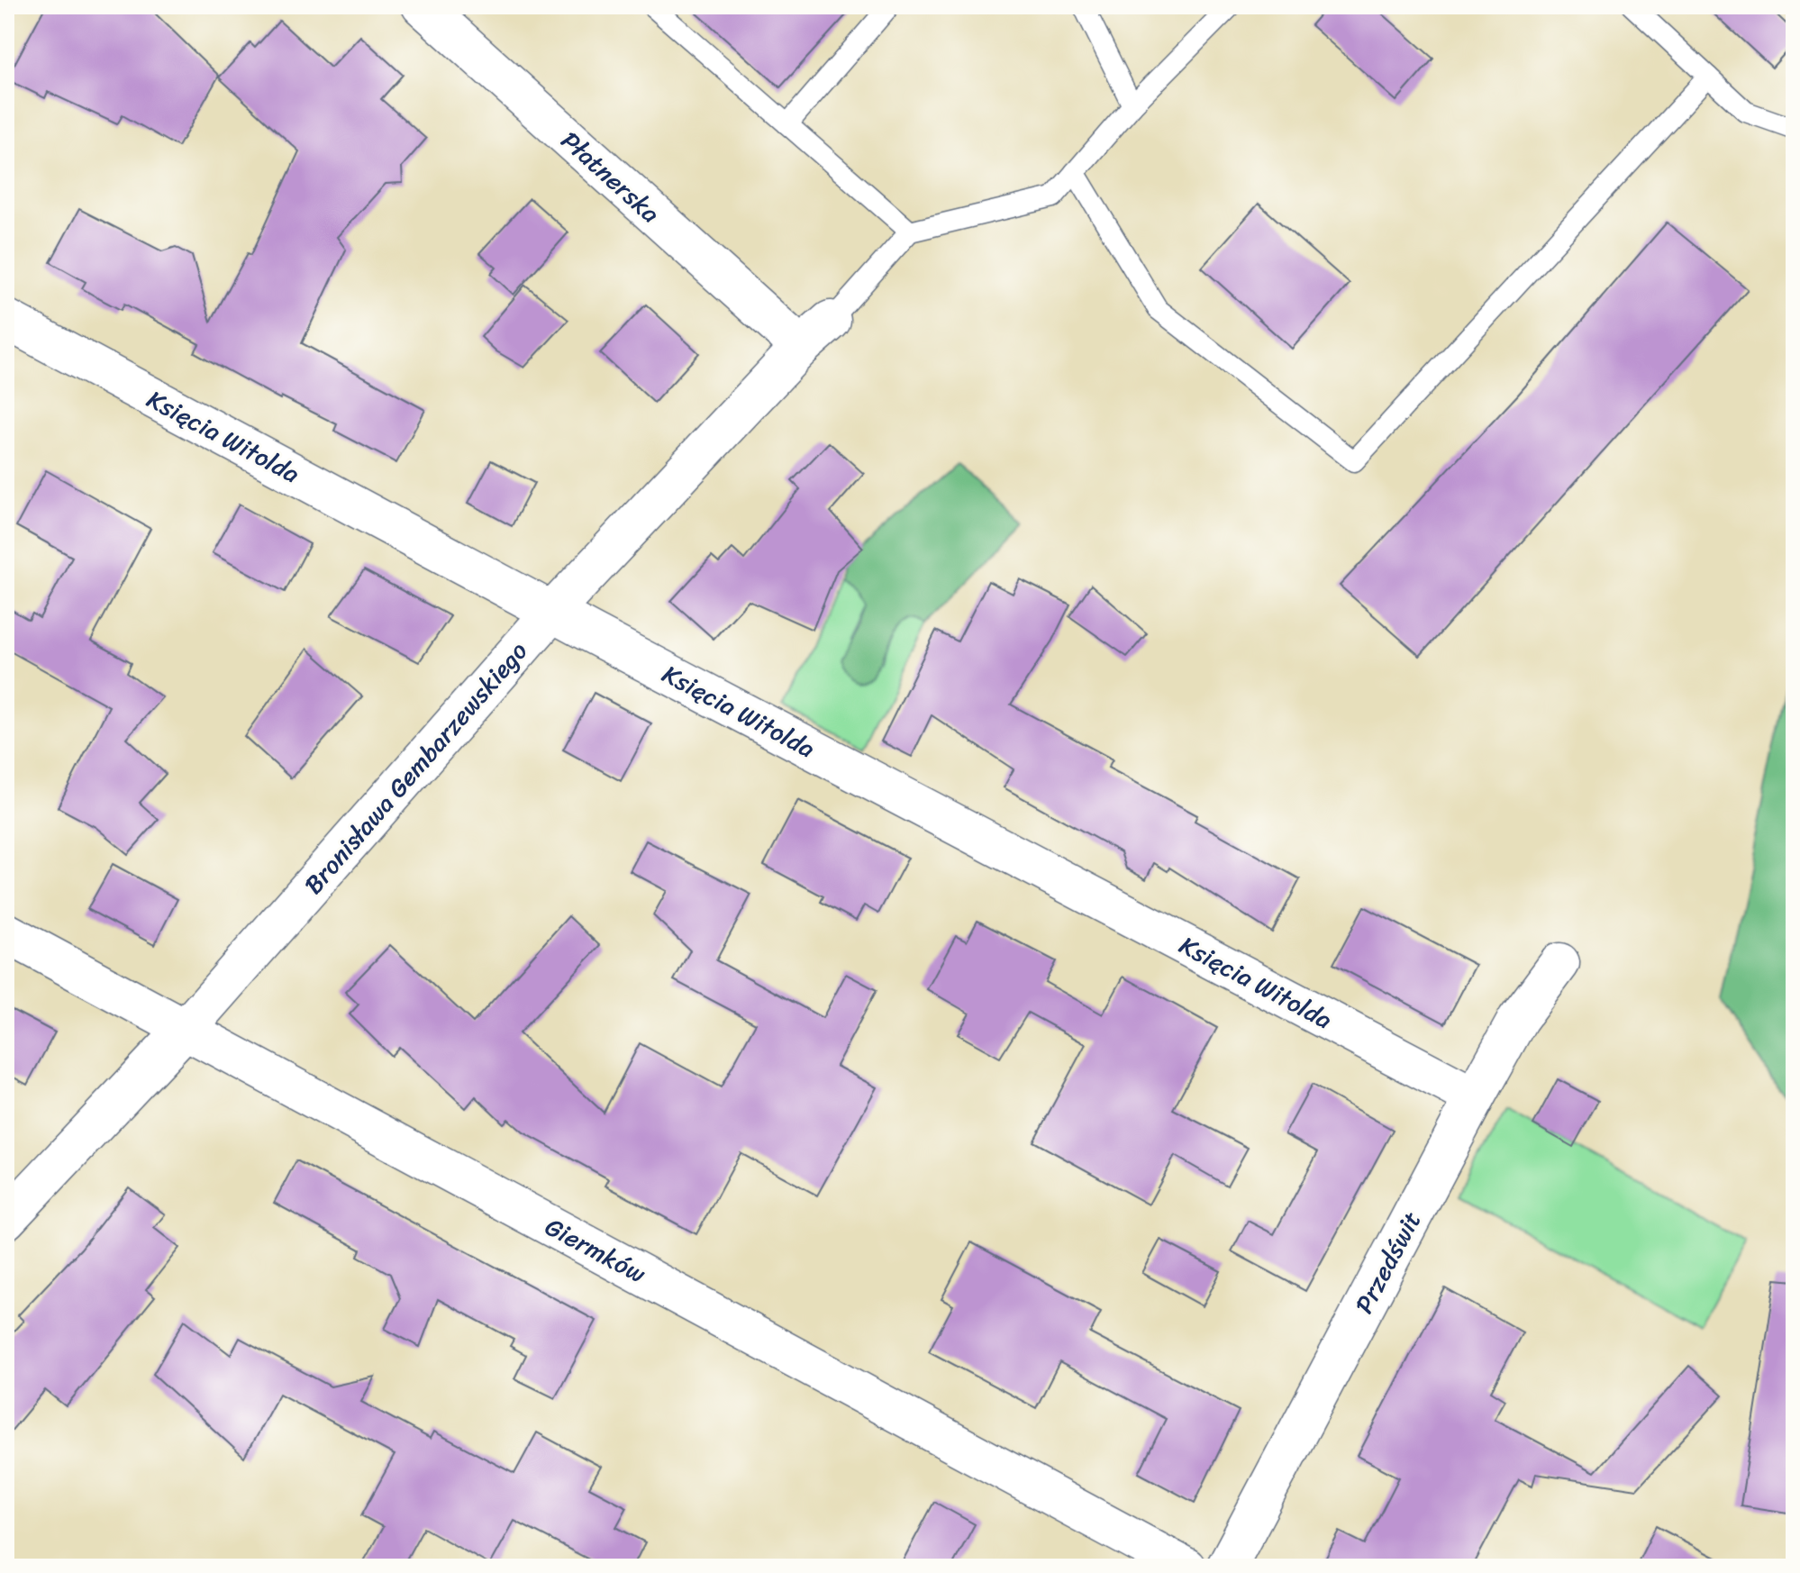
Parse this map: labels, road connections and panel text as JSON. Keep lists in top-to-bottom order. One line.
{"streets":{"street":["Płatnerska","Księcia Witolda","Bronisława Gembarzewskiego","Giermków","Przedświt"]},"crossings":[["Płatnerska","Bronisława Gembarzewskiego"],["Księcia Witolda","Bronisława Gembarzewskiego"],["Księcia Witolda","Przedświt"],["Bronisława Gembarzewskiego","Giermków"]]}
